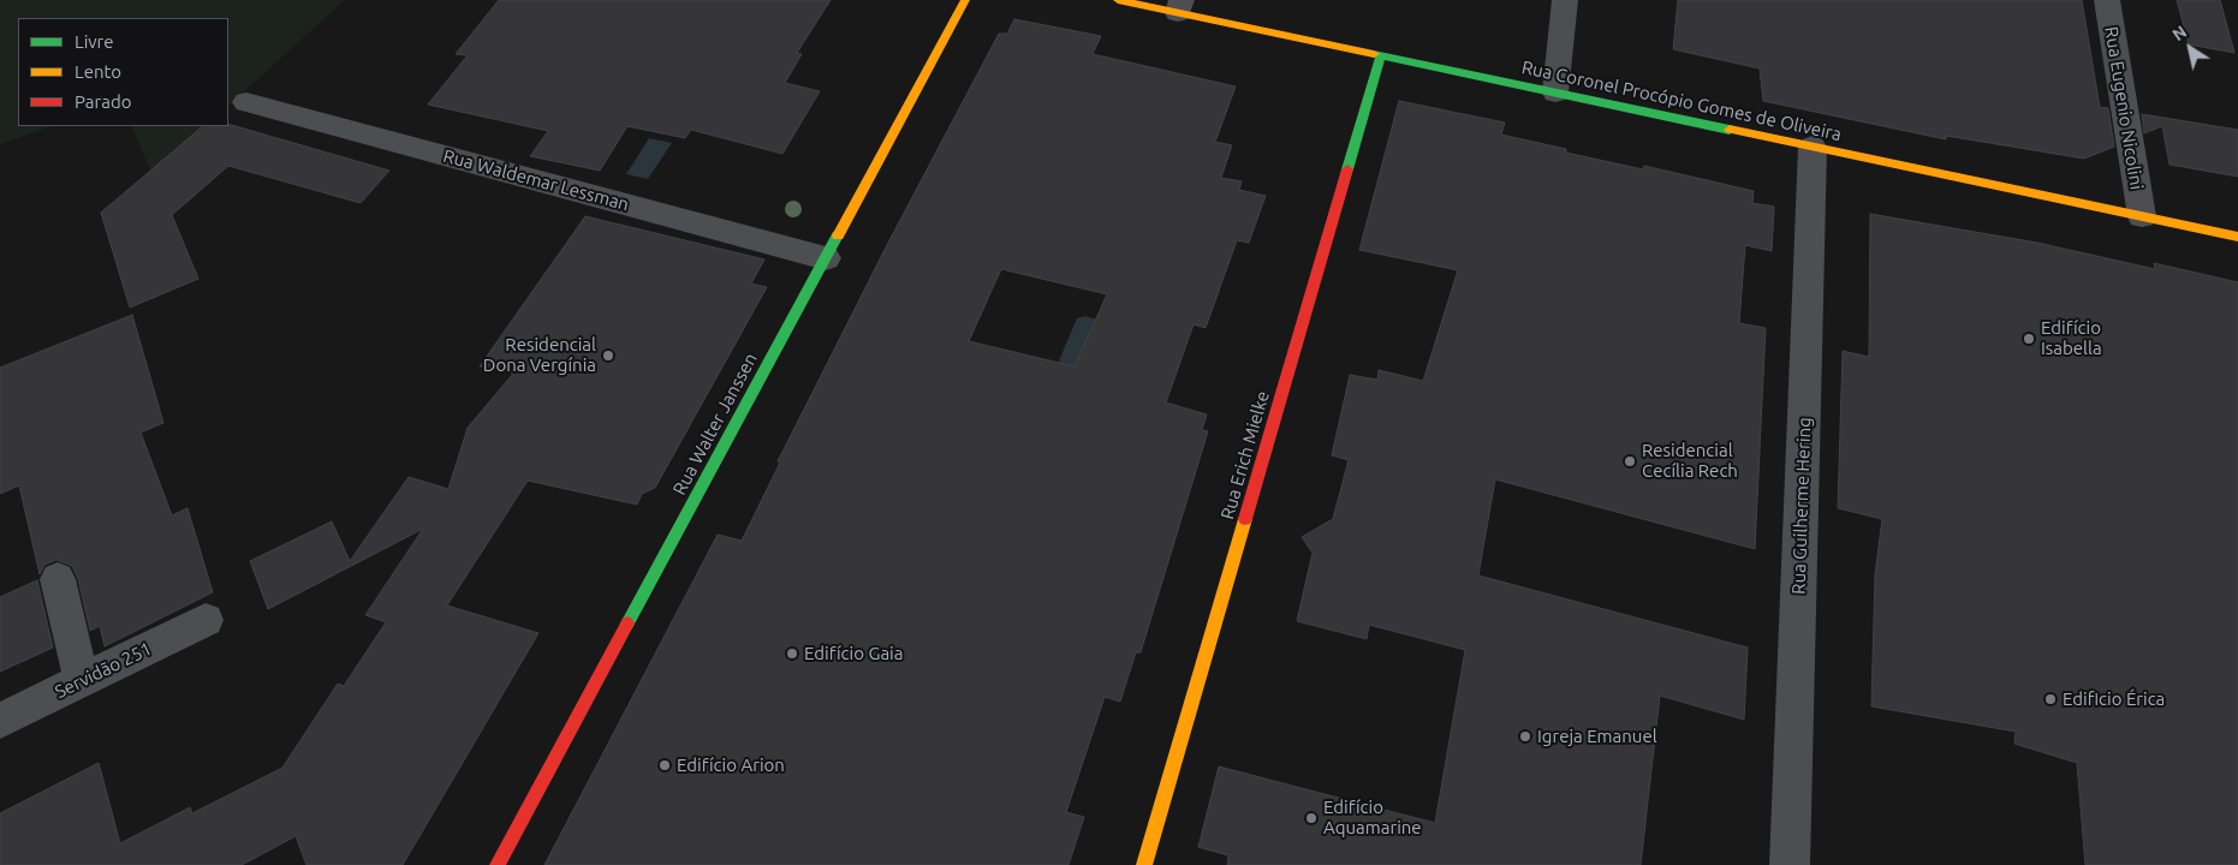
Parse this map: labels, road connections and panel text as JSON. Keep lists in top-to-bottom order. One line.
{"streets":{"street":["Rua Coronel Procópio Gomes de Oliveira","Rua Eugenio Nicolini","Rua Waldemar Lessman","Rua Walter Janssen","Rua Erich Mielke","Rua Guilherme Hering","Servidão 251"]},"crossings":[["Rua Coronel Procópio Gomes de Oliveira","Rua Eugenio Nicolini"],["Rua Coronel Procópio Gomes de Oliveira","Rua Erich Mielke"],["Rua Coronel Procópio Gomes de Oliveira","Rua Guilherme Hering"],["Rua Waldemar Lessman","Rua Walter Janssen"]],"places":["Edifício Isabella","Residencial Dona Vergínia","Residencial Cecília Rech","Edifício Gaia","Edificio Érica","Igreja Emanuel","Edifício Arion","Edifício Aquamarine"],"legend":["Livre","Lento","Parado"],"north":"top left"}
